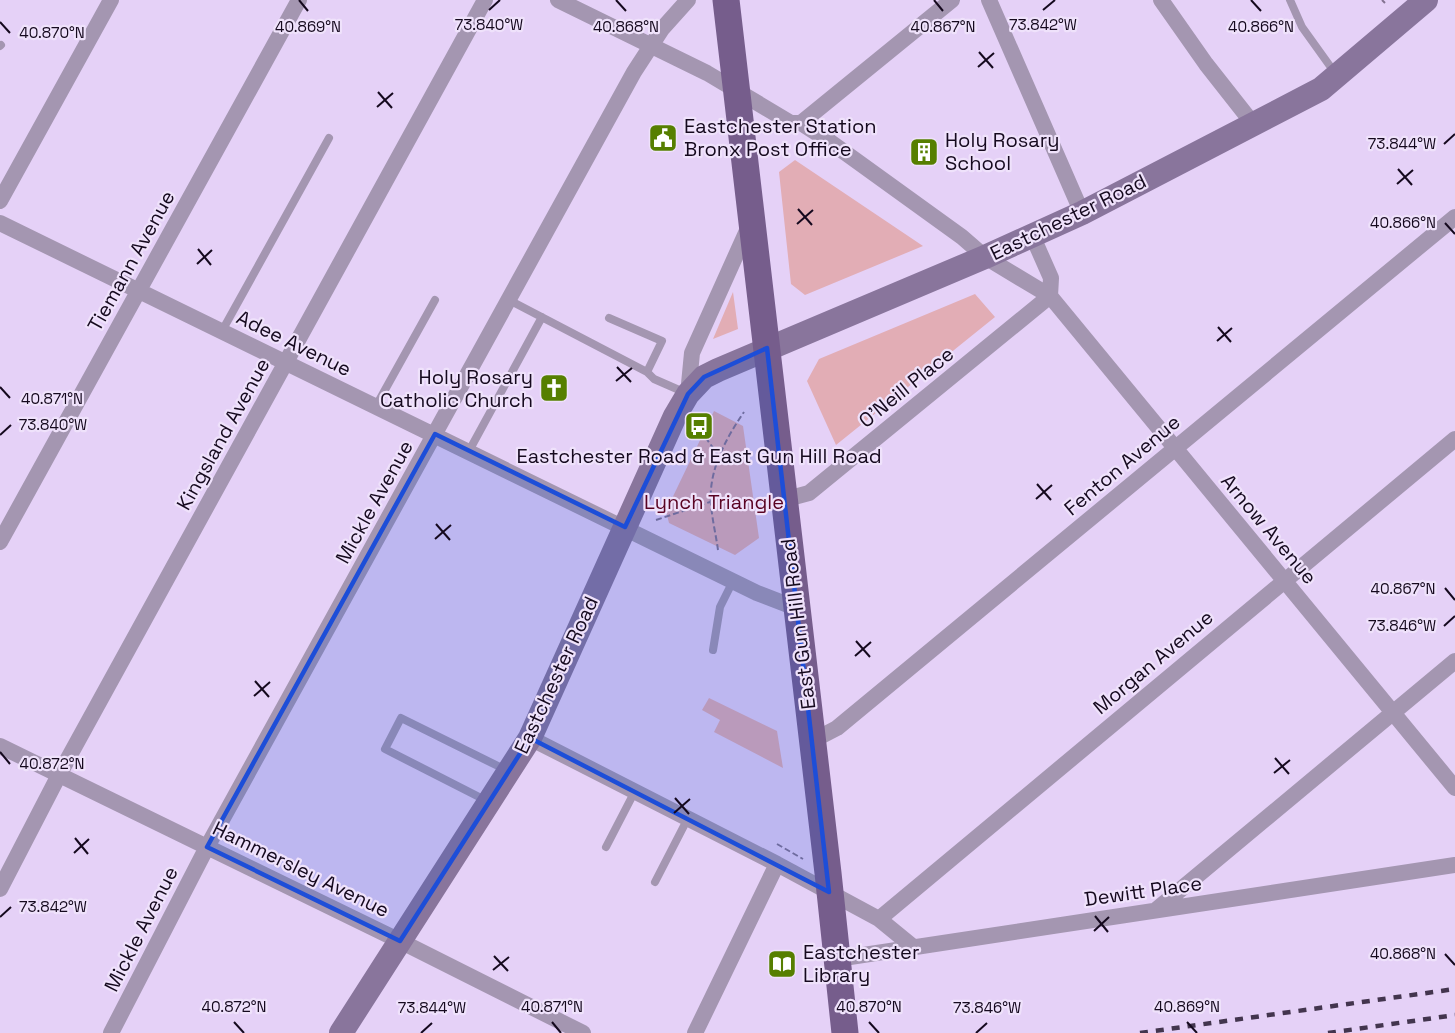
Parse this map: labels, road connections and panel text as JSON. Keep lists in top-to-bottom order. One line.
{"streets":{"main road":["Eastchester Road","East Gun Hill Road"],"street":["Tiemann Avenue","Adee Avenue","O'Neill Place","Kingsland Avenue","Fenton Avenue","Mickle Avenue","Arnow Avenue","Morgan Avenue","Hammersley Avenue","Dewitt Place"]},"crossings":[["Eastchester Road","Adee Avenue"],["Eastchester Road","Arnow Avenue"],["Eastchester Road","East Gun Hill Road"],["Eastchester Road","Hammersley Avenue"],["Tiemann Avenue","Adee Avenue"],["Adee Avenue","Kingsland Avenue"],["Adee Avenue","Mickle Avenue"],["Adee Avenue","East Gun Hill Road"],["O'Neill Place","Arnow Avenue"],["O'Neill Place","East Gun Hill Road"],["Kingsland Avenue","Hammersley Avenue"],["Fenton Avenue","Arnow Avenue"],["Fenton Avenue","East Gun Hill Road"],["Mickle Avenue","Arnow Avenue"],["Mickle Avenue","Hammersley Avenue"],["Arnow Avenue","East Gun Hill Road"],["Arnow Avenue","Morgan Avenue"],["East Gun Hill Road","Dewitt Place"]],"parks":["Lynch Triangle"],"places":{"public building":["Eastchester Station Bronx Post Office"],"building":["Holy Rosary School"],"church":["Holy Rosary Catholic Church"],"bus stop":["Eastchester Road & East Gun Hill Road"],"library":["Eastchester Library"]},"coordinates":["73.840°W","73.842°W","40.869°N","40.868°N","40.867°N","40.866°N","40.870°N","73.844°W","40.871°N","73.846°W","40.872°N"]}
